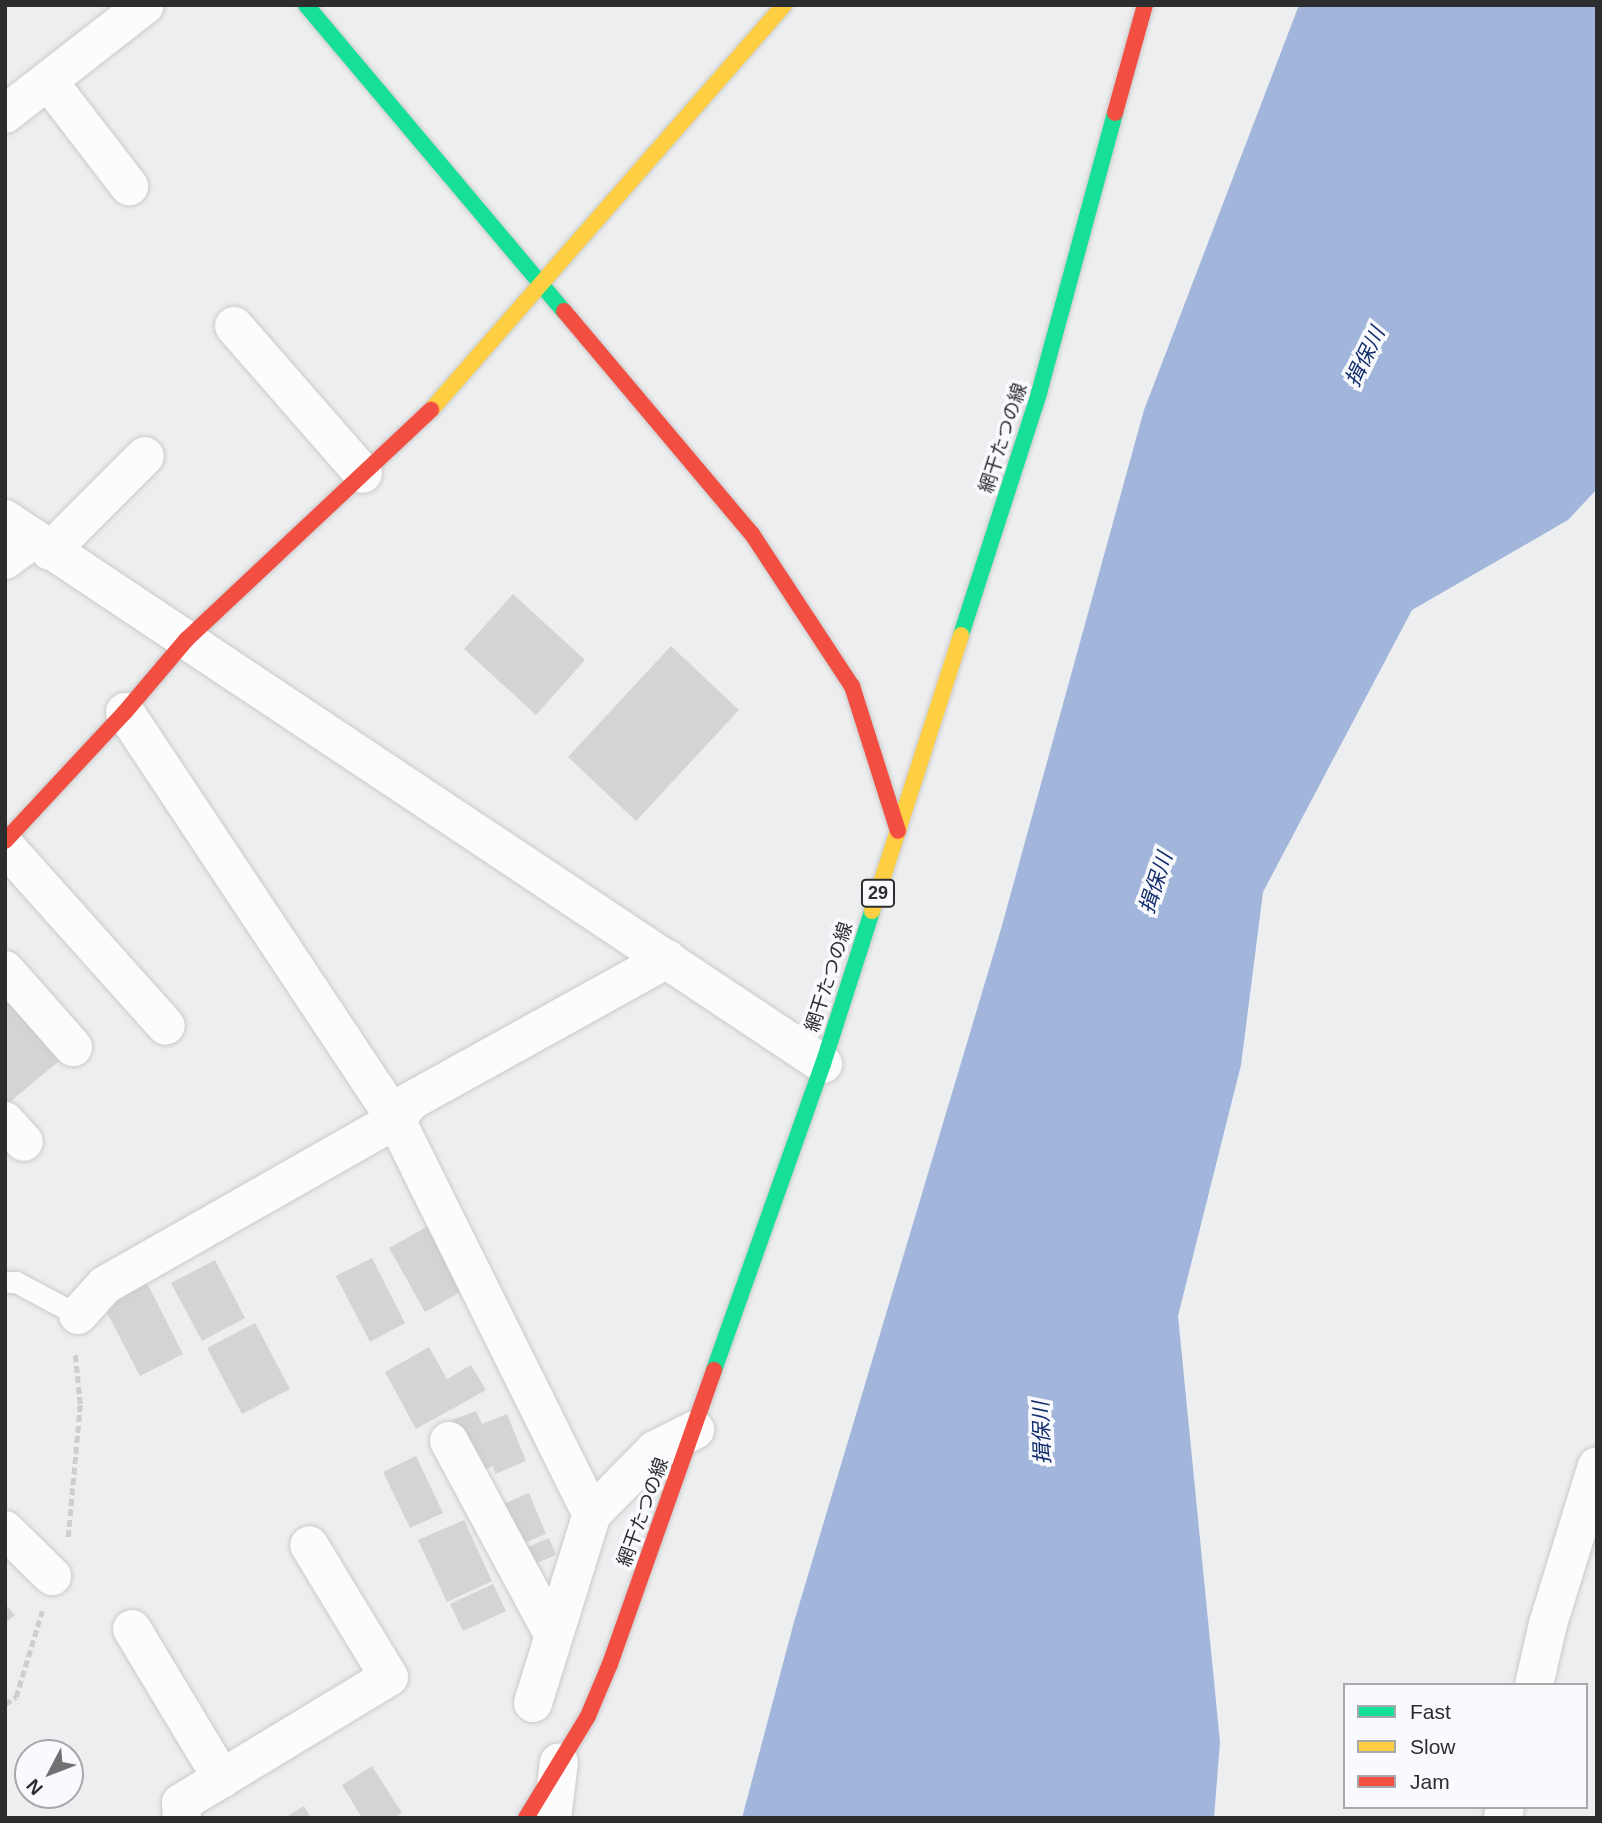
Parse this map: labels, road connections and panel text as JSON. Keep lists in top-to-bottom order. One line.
{"streets":{"street":["網干たつの線","29"]},"water":["揖保川"],"legend":["Fast","Slow","Jam"],"north":"bottom left"}
